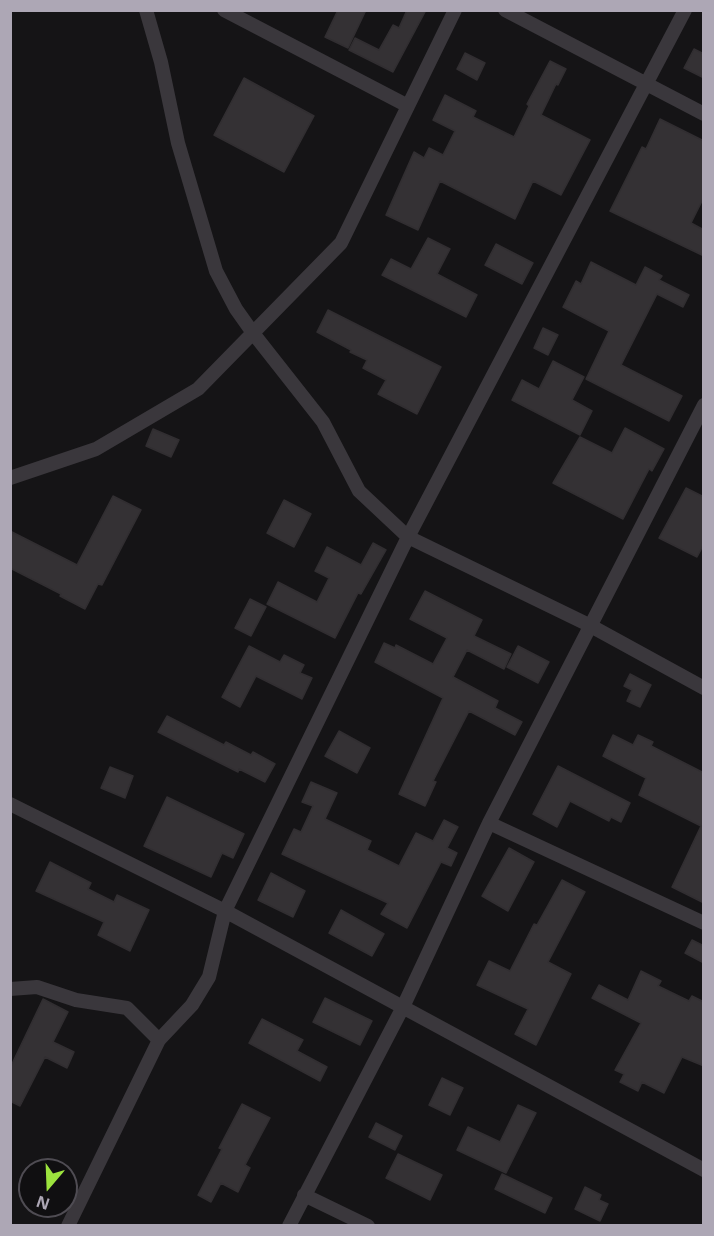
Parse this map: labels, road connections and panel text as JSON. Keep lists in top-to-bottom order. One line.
{"north":"bottom"}
